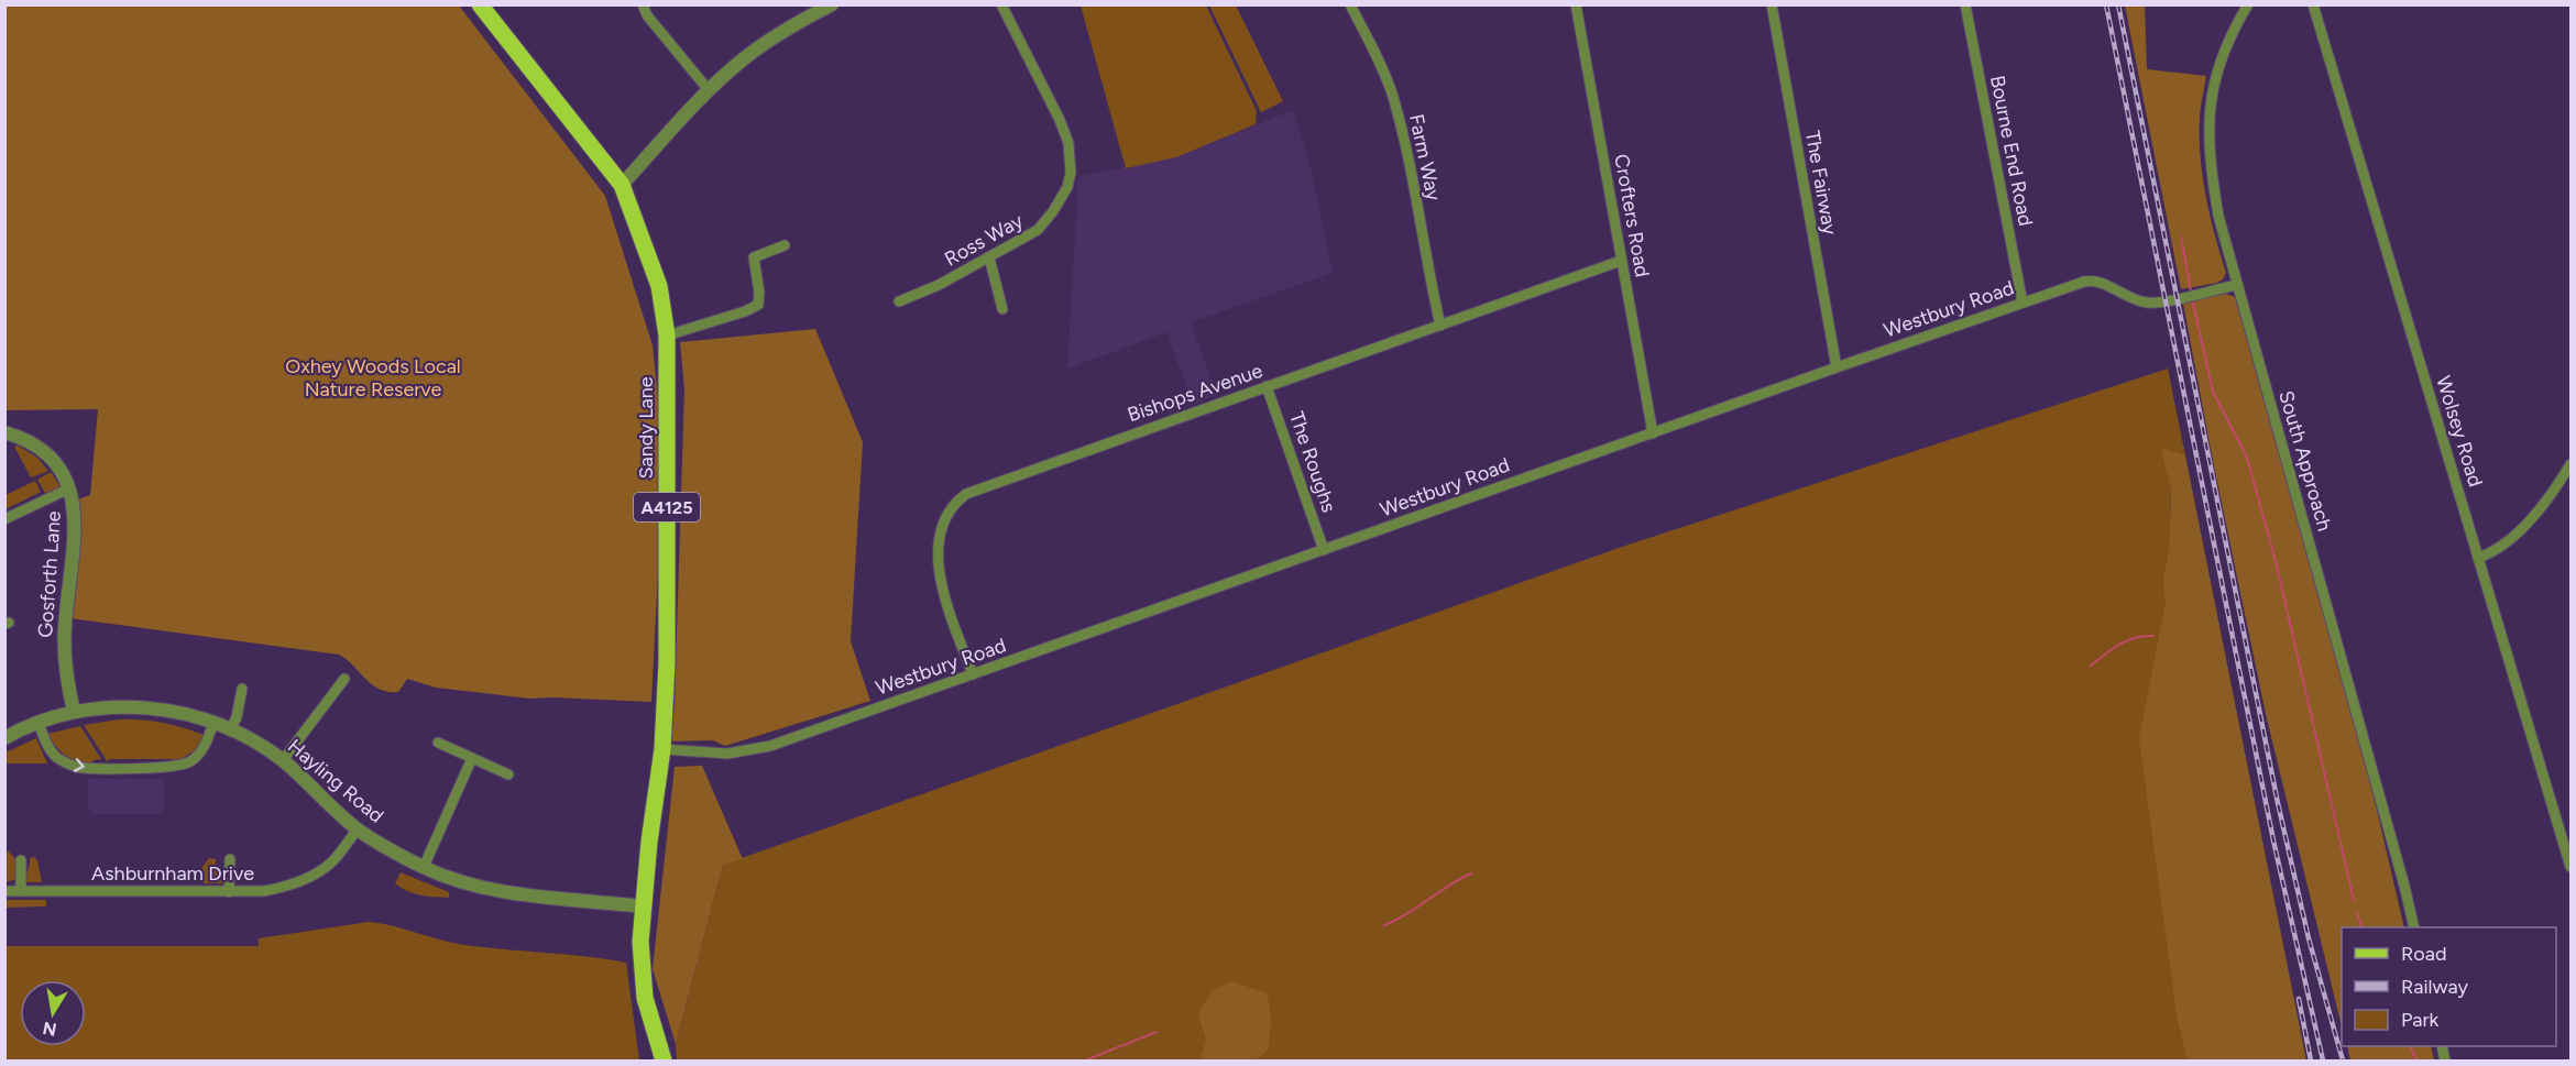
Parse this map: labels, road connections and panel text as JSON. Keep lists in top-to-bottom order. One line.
{"streets":{"main road":["Sandy Lane","A4125"],"street":["Bourne End Road","Farm Way","The Fairway","Crofters Road","Ross Way","Westbury Road","Bishops Avenue","Wolsey Road","South Approach","The Roughs","Gosforth Lane","Hayling Road","Ashburnham Drive"]},"crossings":[["Bourne End Road","Westbury Road"],["Farm Way","Bishops Avenue"],["The Fairway","Westbury Road"],["Crofters Road","Westbury Road"],["Crofters Road","Bishops Avenue"],["Westbury Road","Bishops Avenue"],["Westbury Road","Sandy Lane"],["Westbury Road","South Approach"],["Westbury Road","The Roughs"],["Bishops Avenue","The Roughs"],["Sandy Lane","Hayling Road"],["Gosforth Lane","Hayling Road"],["Hayling Road","Ashburnham Drive"]],"parks":["Oxhey Woods Local Nature Reserve"],"legend":["Road","Railway","Park"],"north":"bottom"}
